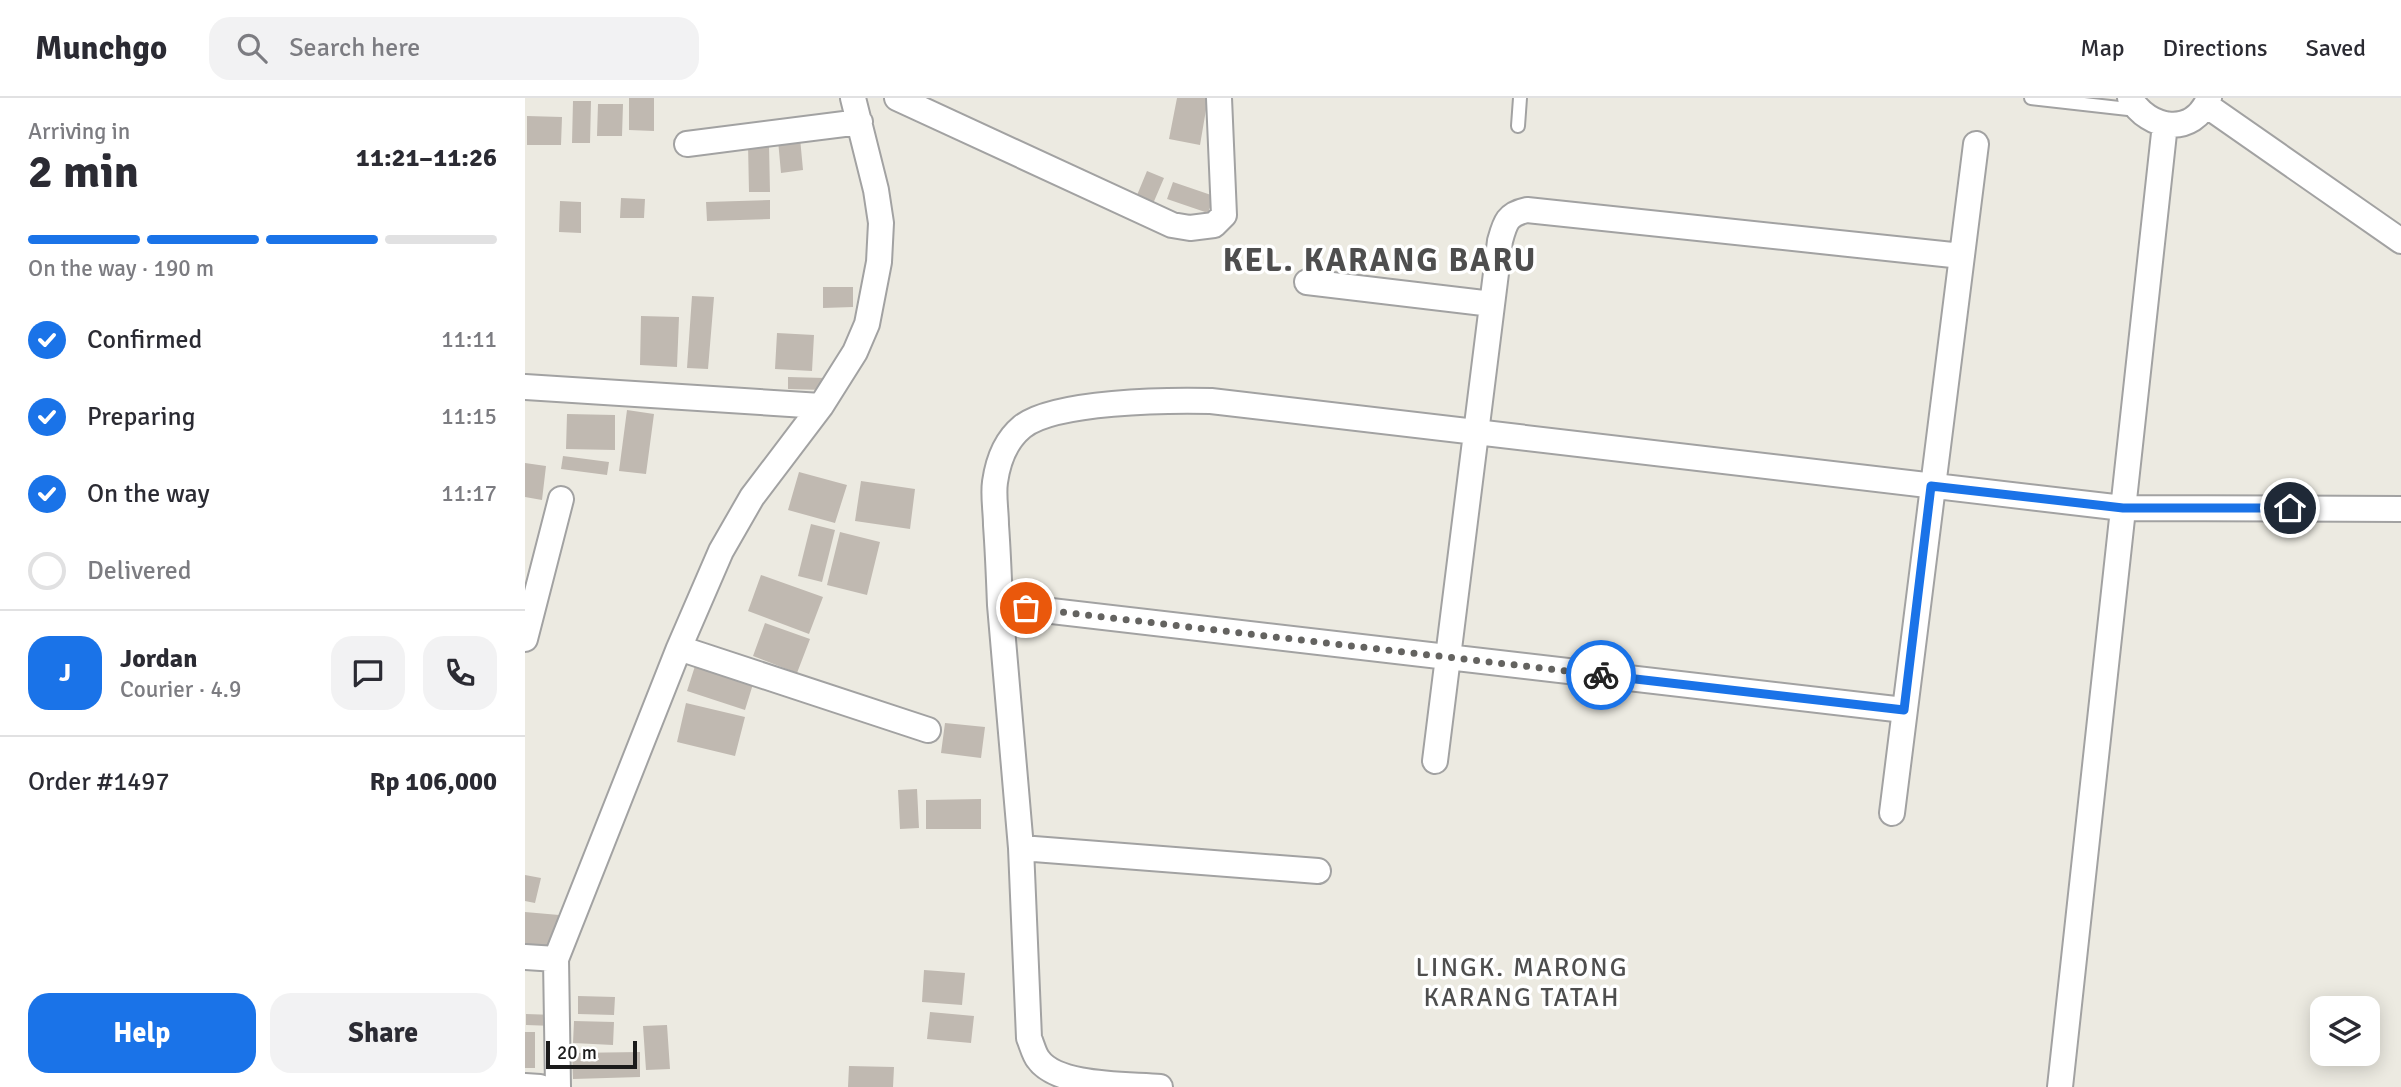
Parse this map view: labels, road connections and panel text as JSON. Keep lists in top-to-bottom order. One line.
{"districts":["KEL. KARANG BARU","LINGK. MARONG KARANG TATAH"],"scale_bar":"20 m","page":{"header":"Munchgo","search":"Search here","nav":["Map","Directions","Saved"],"heading":["2 min","Arriving in","11:21–11:26"],"panel":["Jordan","Courier · 4.9","Order #1497","Rp 106,000"],"bar":"On the way · 190 m","list":[["Confirmed","11:11"],["Preparing","11:15"],["On the way","11:17"],"Delivered"],"round":"J","buttons":["Help","Share"],"scale":"20 m"}}
